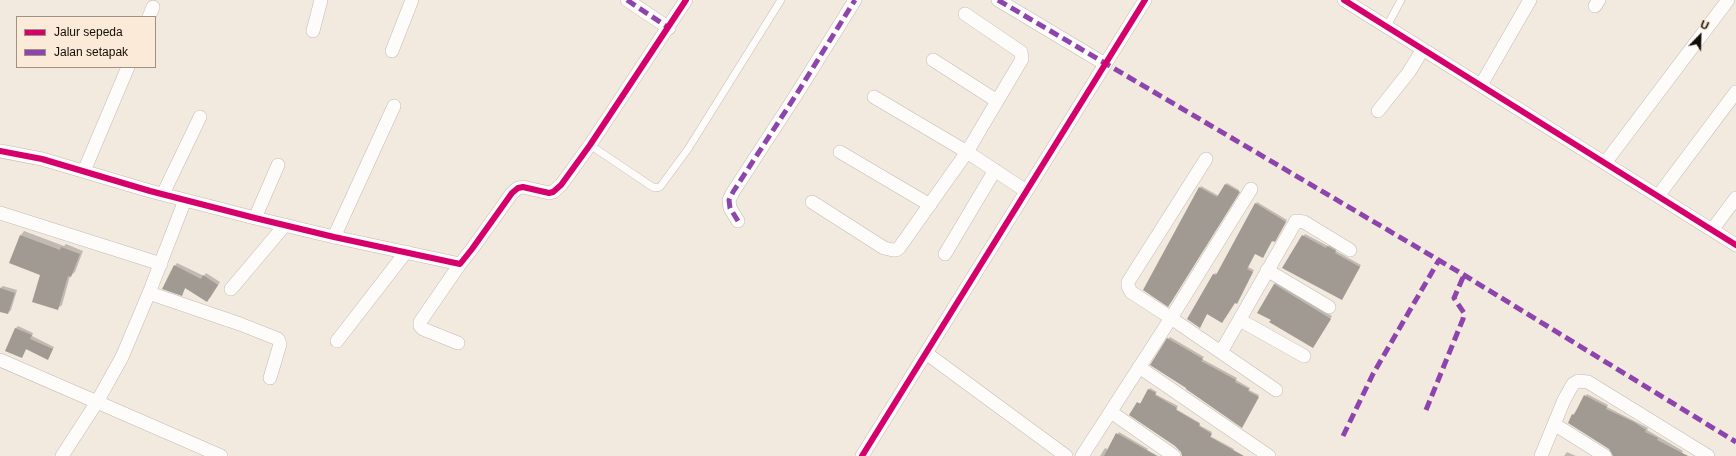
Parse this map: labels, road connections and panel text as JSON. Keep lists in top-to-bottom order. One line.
{"legend":["Jalur sepeda","Jalan setapak"],"north":"top right"}
